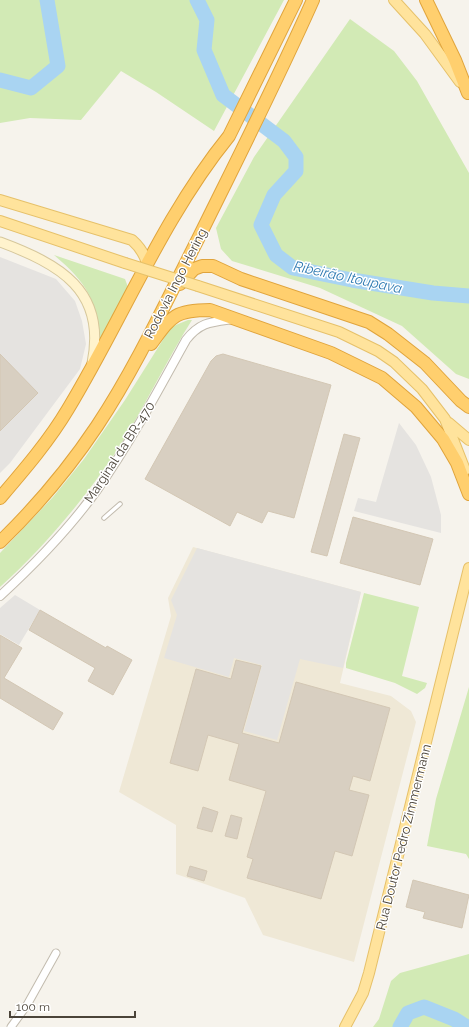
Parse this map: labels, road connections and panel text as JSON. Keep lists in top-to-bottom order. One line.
{"streets":{"highway":["Rodovia Ingo Hering"],"main road":["Rua Doutor Pedro Zimmermann"],"street":["Marginal da BR-470"]},"water":["Ribeirão Itoupava"],"scale_bar":"100 m"}
